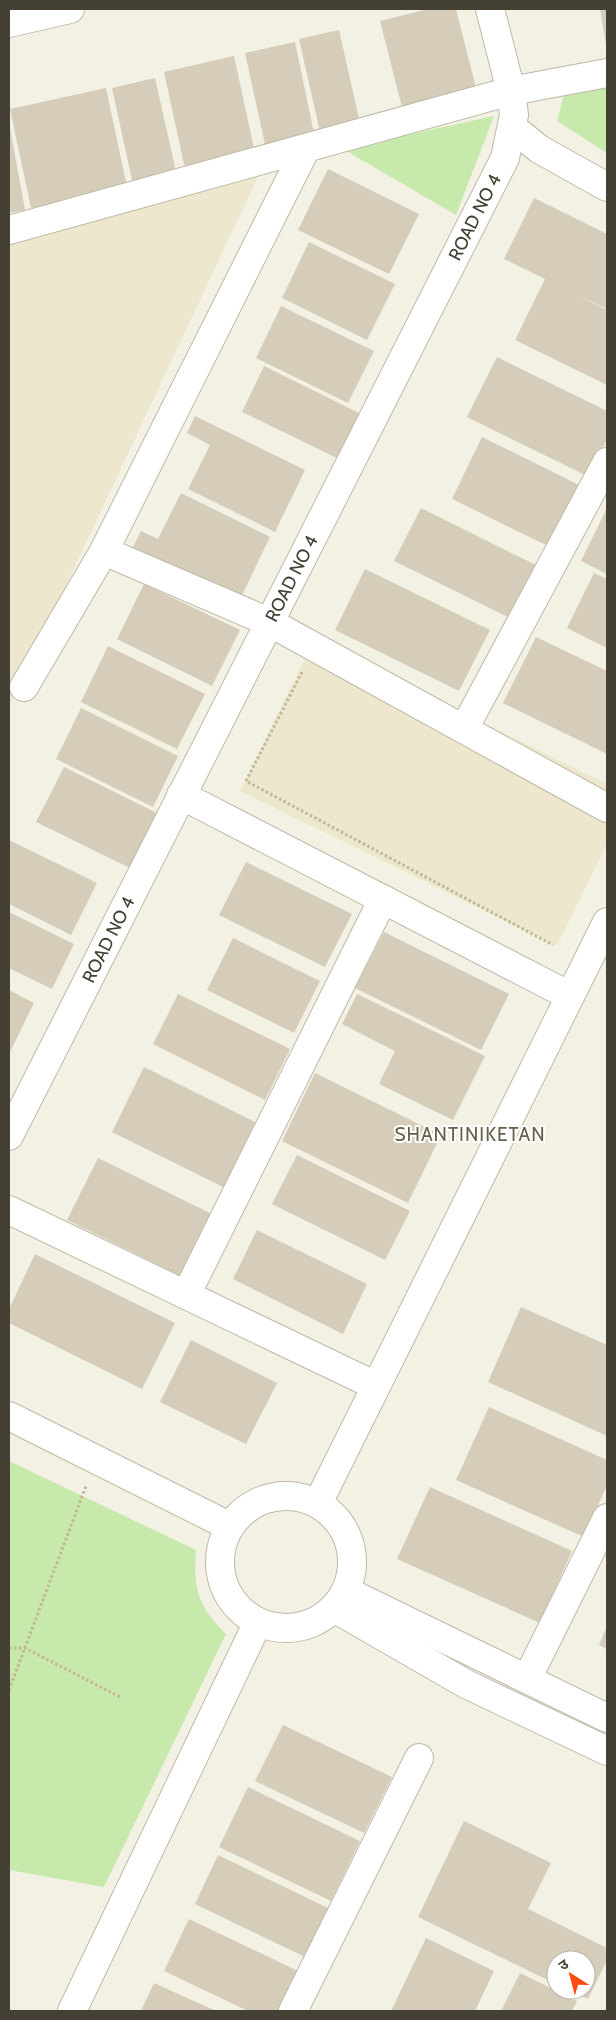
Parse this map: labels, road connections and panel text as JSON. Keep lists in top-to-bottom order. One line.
{"streets":{"street":["ROAD NO 4"]},"districts":["SHANTINIKETAN"],"north":"top left"}
